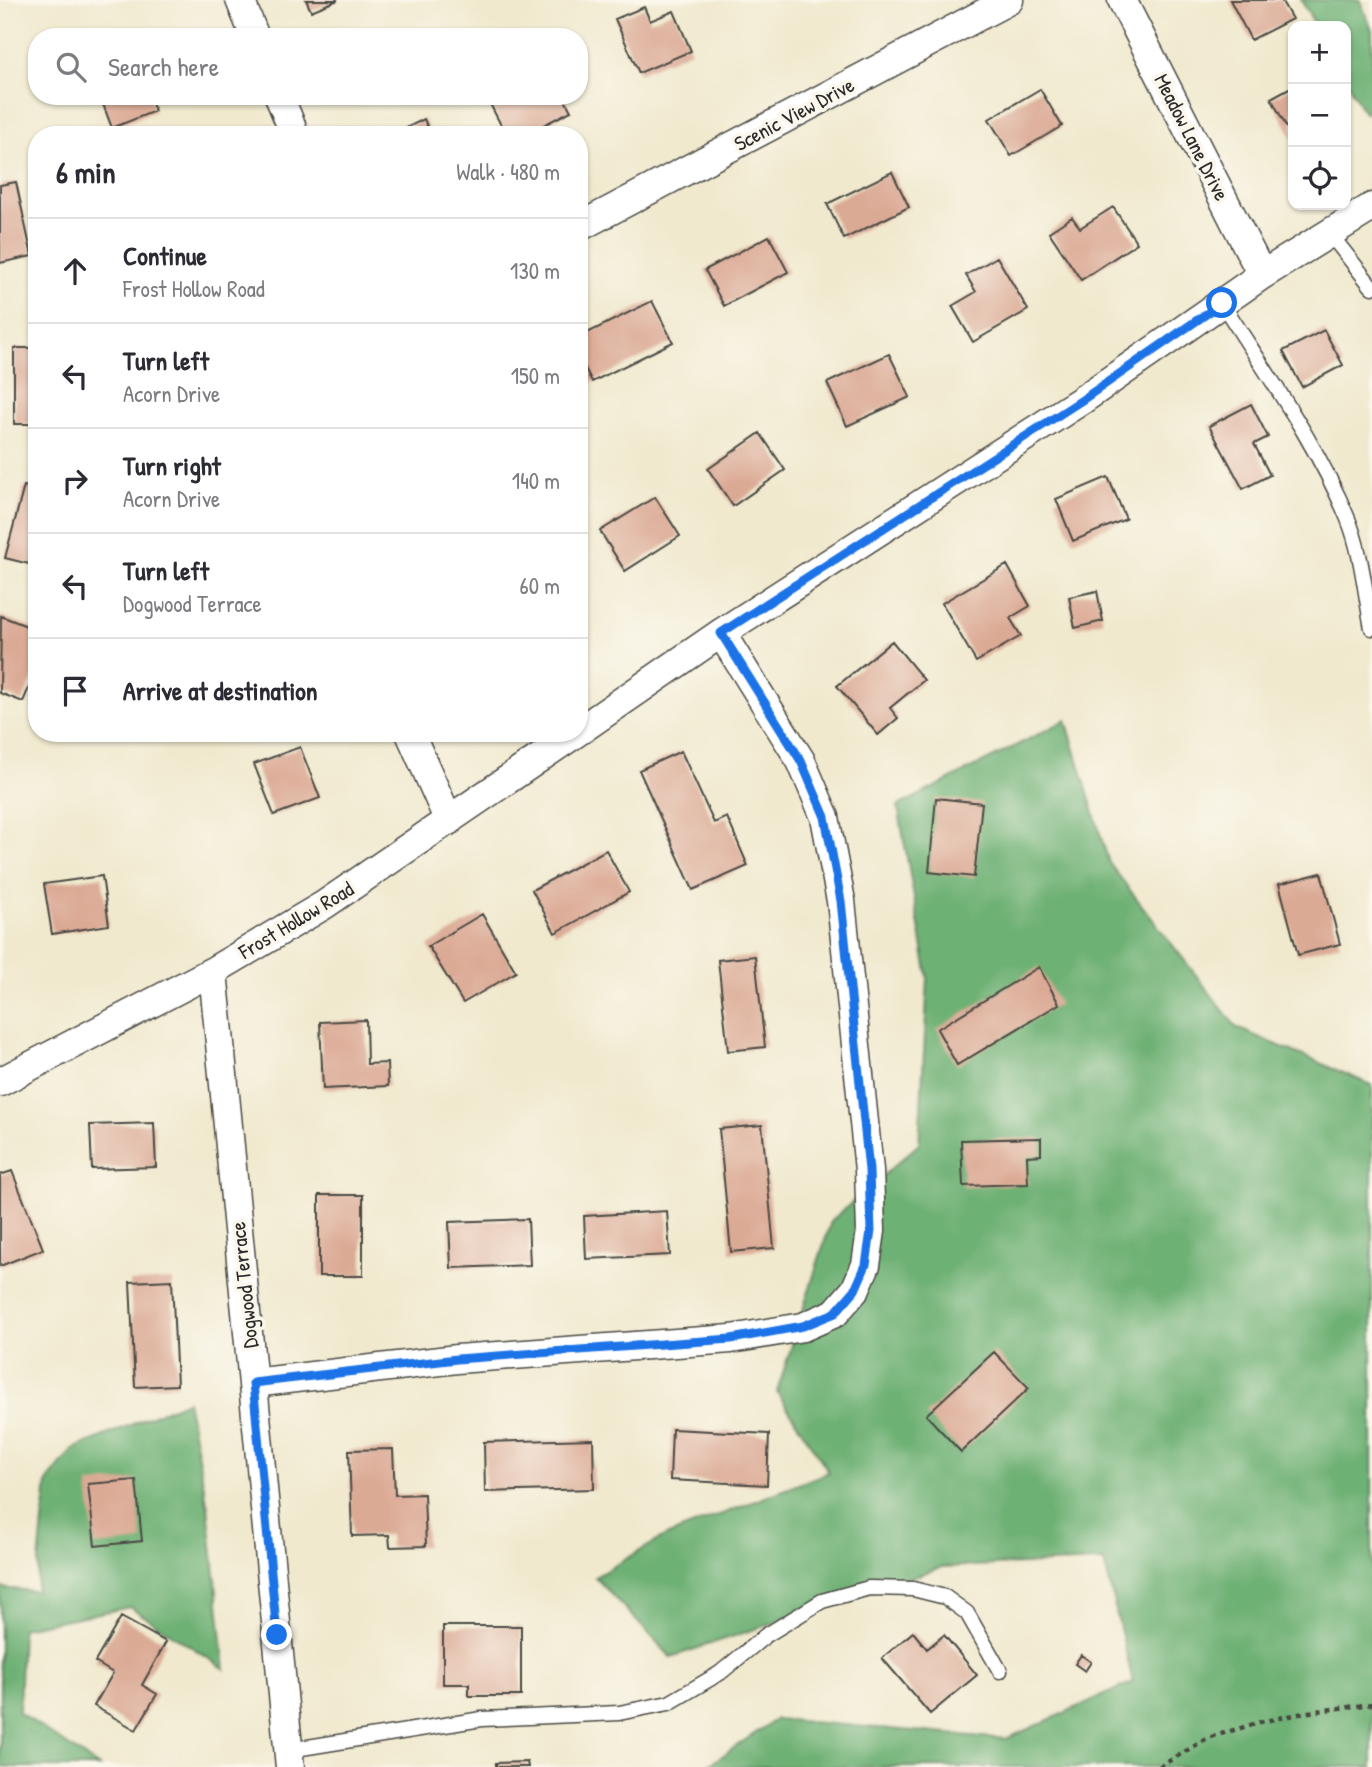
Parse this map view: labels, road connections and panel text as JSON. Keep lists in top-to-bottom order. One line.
{"streets":{"street":["Scenic View Drive","Meadow Lane Drive","Frost Hollow Road","Dogwood Terrace"]},"crossings":[["Meadow Lane Drive","Frost Hollow Road"],["Frost Hollow Road","Dogwood Terrace"]],"page":{"map_buttons":["+","−"],"search":"Search here","heading":["6 min","Walk · 480 m"],"list":[["Continue","Frost Hollow Road","130 m"],["Turn left","Acorn Drive","150 m"],["Turn right","Acorn Drive","140 m"],["Turn left","Dogwood Terrace","60 m"],"Arrive at destination"]}}
